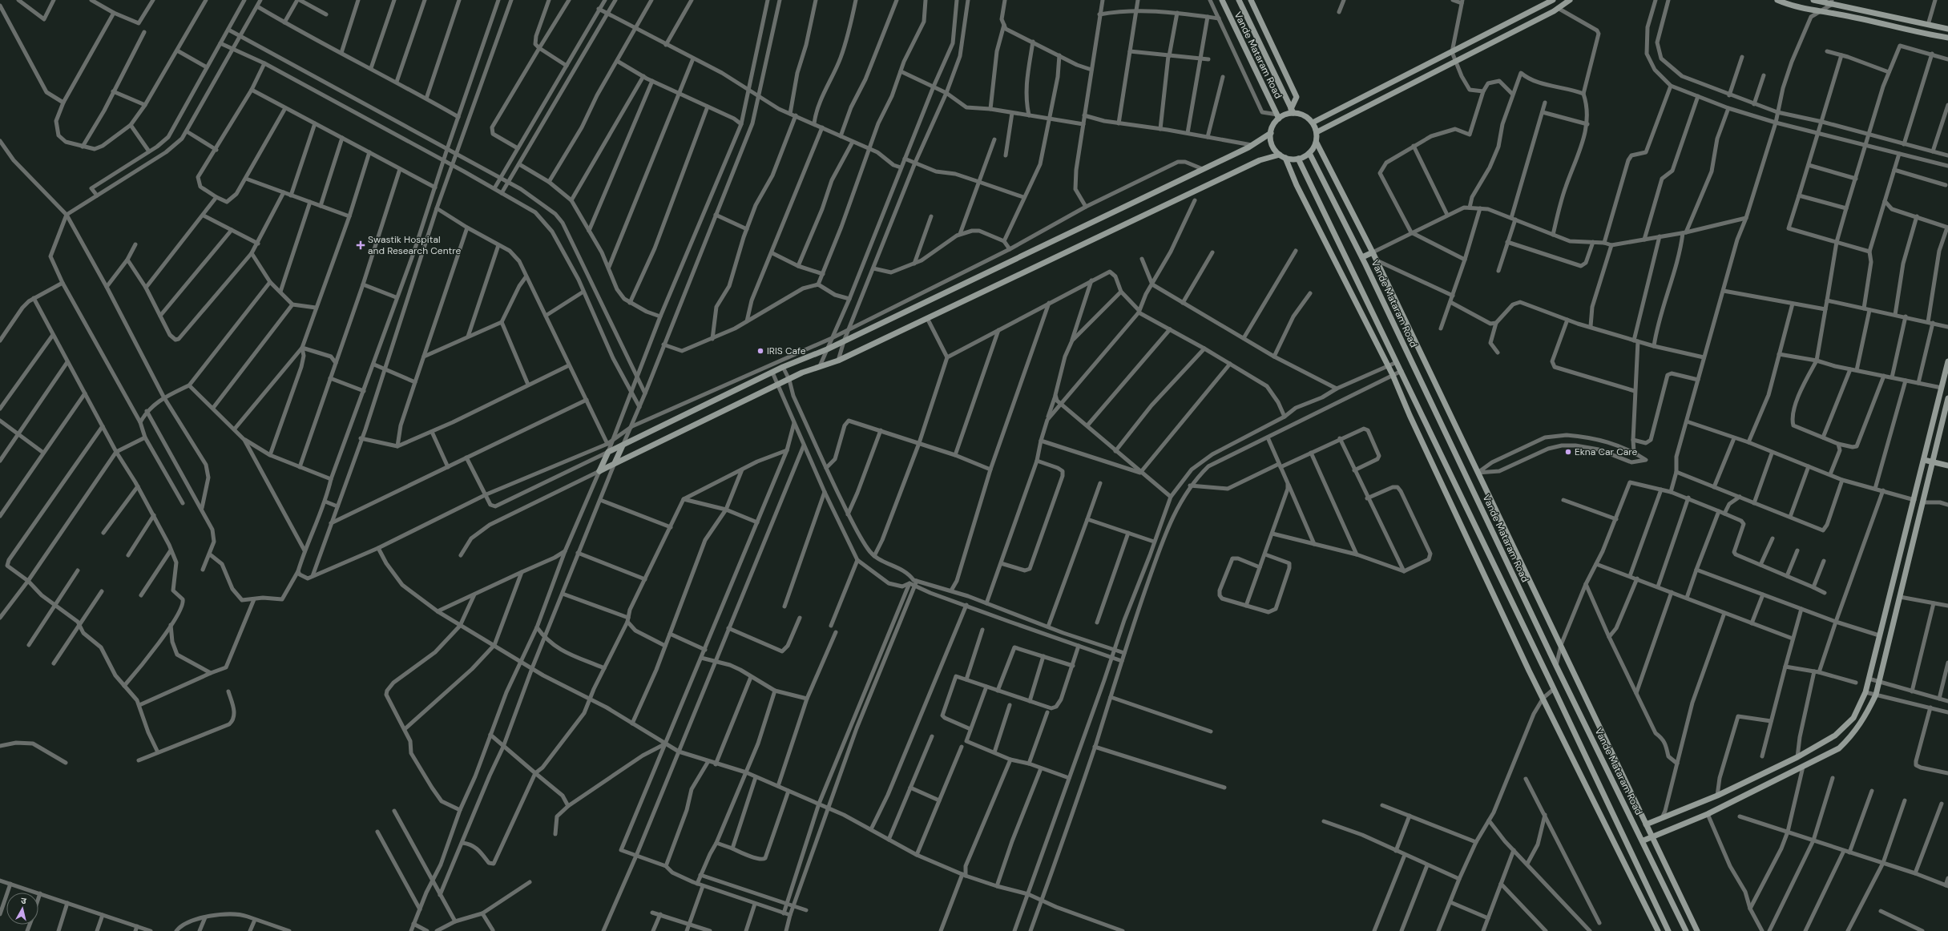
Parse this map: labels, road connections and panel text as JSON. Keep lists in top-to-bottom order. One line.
{"streets":{"street":["Vande Mataram Road"]},"places":{"health":["Swastik Hospital and Research Centre"],"other":["IRIS Cafe","Ekna Car Care"]},"north":"top"}
